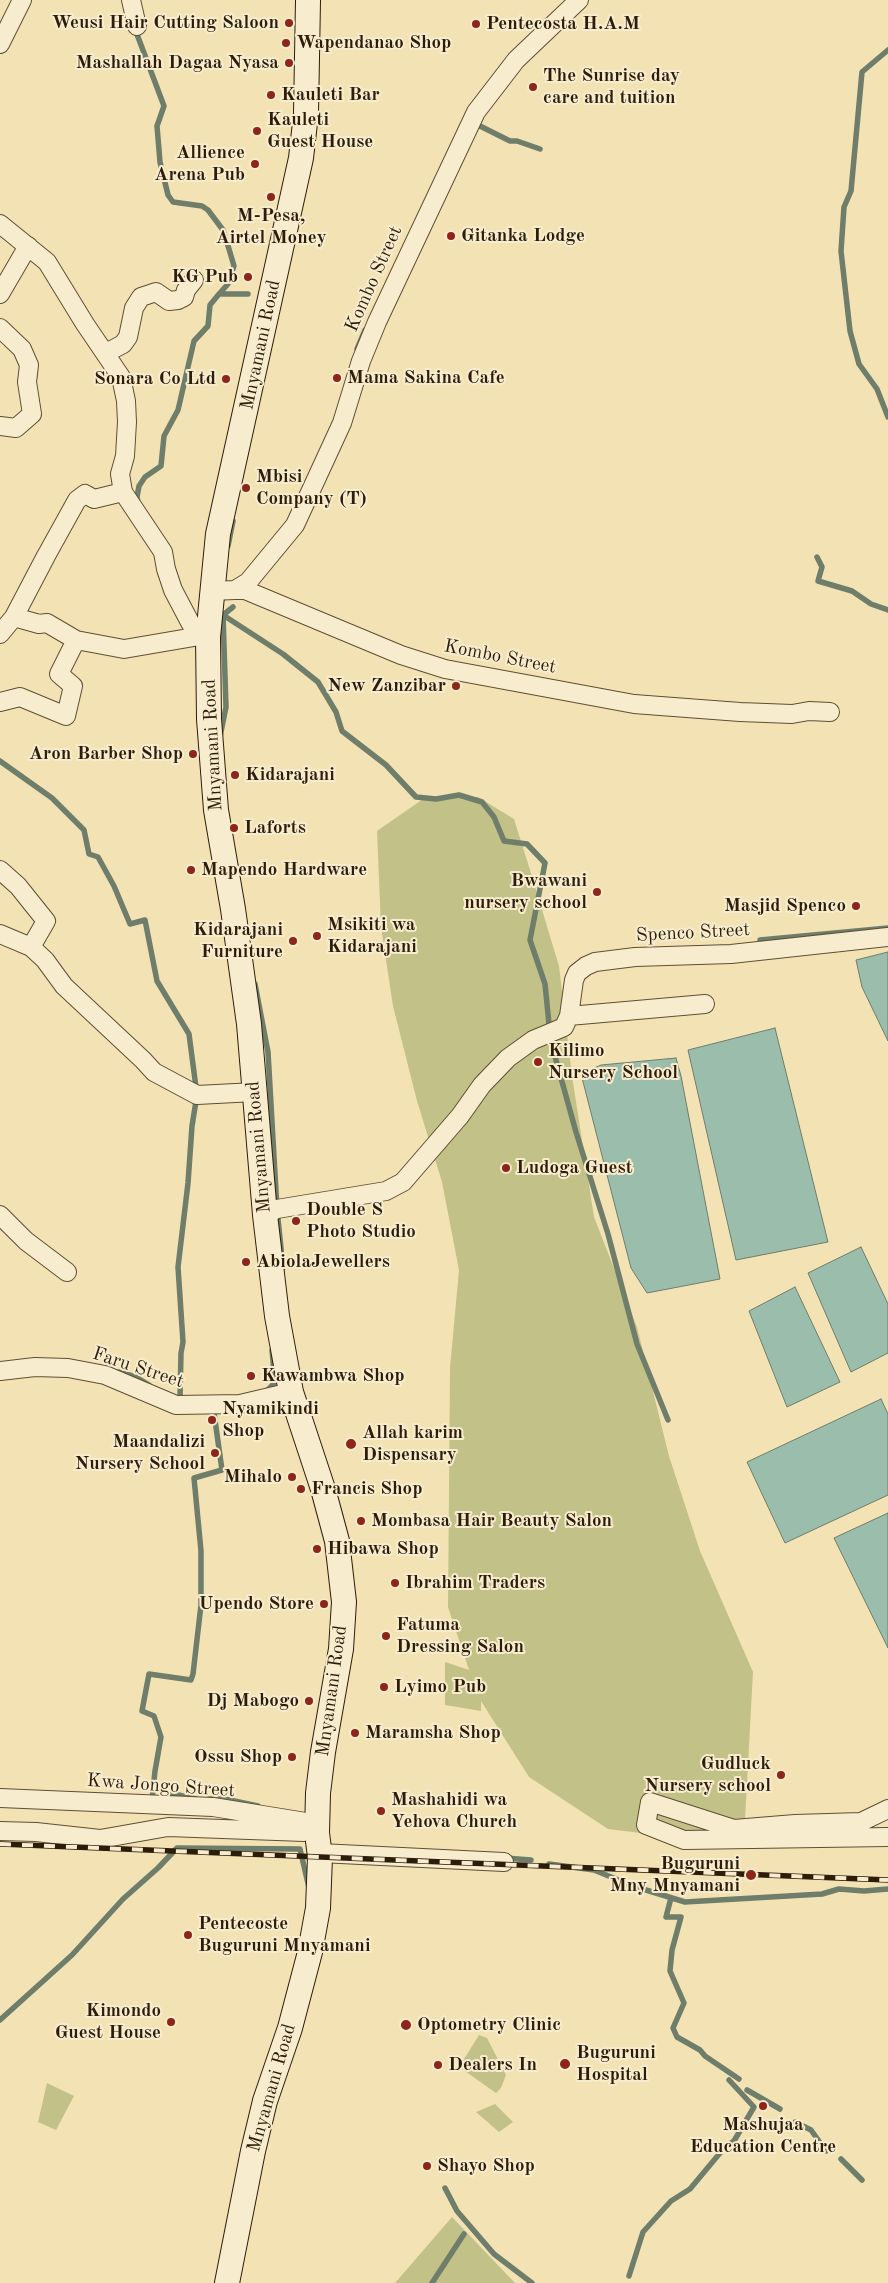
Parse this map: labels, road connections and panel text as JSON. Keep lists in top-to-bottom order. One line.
{"streets":{"street":["Kombo Street","Mnyamani Road","Spenco Street","Faru Street","Kwa Jongo Street"]},"crossings":[["Kombo Street","Mnyamani Road"],["Mnyamani Road","Faru Street"],["Mnyamani Road","Kwa Jongo Street"]],"places":["Weusi Hair Cutting Saloon","Pentecosta H.A.M","Wapendanao Shop","Mashallah Dagaa Nyasa","The Sunrise day care and tuition","Kauleti Bar","Kauleti Guest House","Allience Arena Pub","M-Pesa, Airtel Money","Gitanka Lodge","KG Pub","Mama Sakina Cafe","Sonara Co Ltd","Mbisi Company (T)","New Zanzibar","Aron Barber Shop","Kidarajani","Laforts","Mapendo Hardware","Bwawani nursery school","Masjid Spenco","Msikiti wa Kidarajani","Kidarajani Furniture","Kilimo Nursery School","Ludoga Guest","Double S Photo Studio","AbiolaJewellers","Kawambwa Shop","Nyamikindi Shop","Allah karim Dispensary","Maandalizi Nursery School","Mihalo","Francis Shop","Mombasa Hair Beauty Salon","Hibawa Shop","Ibrahim Traders","Upendo Store","Fatuma Dressing Salon","Lyimo Pub","Dj Mabogo","Maramsha Shop","Ossu Shop","Gudluck Nursery school","Mashahidi wa Yehova Church","Buguruni Mny Mnyamani","Pentecoste Buguruni Mnyamani","Kimondo Guest House","Optometry Clinic","Buguruni Hospital","Dealers In","Mashujaa Education Centre","Shayo Shop"]}
